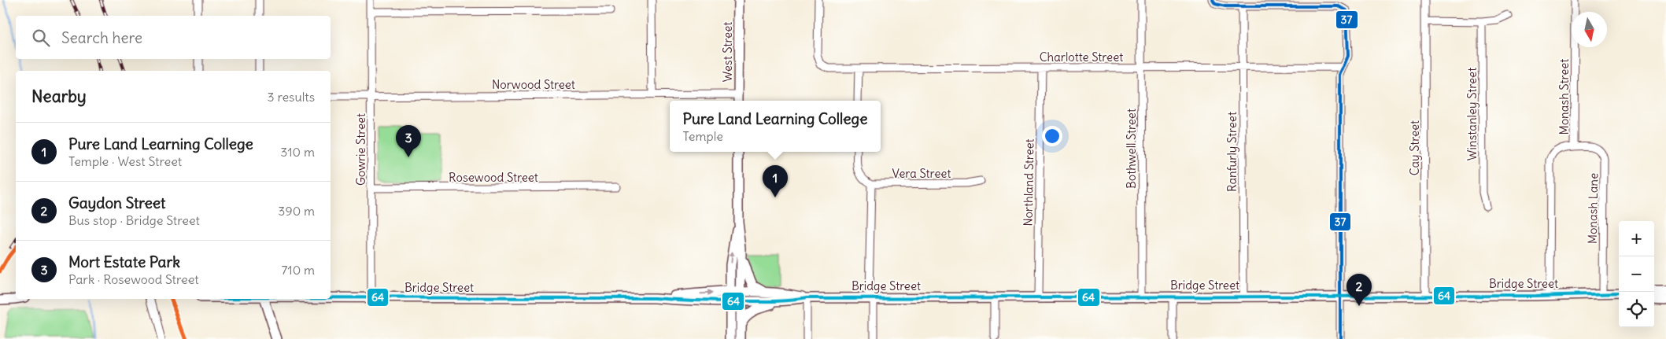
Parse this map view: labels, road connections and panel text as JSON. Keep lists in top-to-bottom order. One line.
{"streets":{"main road":["West Street","Bridge Street"],"street":["Charlotte Street","Norwood Street","Monash Street","Winstanley Street","Cay Street","Bothwell Street","Gowrie Street","Ranfurly Street","Vera Street","Rosewood Street","Northland Street","Monash Lane"]},"crossings":[["West Street","Norwood Street"],["Charlotte Street","Bothwell Street"],["Charlotte Street","Ranfurly Street"],["Charlotte Street","Northland Street"],["Norwood Street","Gowrie Street"],["Monash Street","Monash Lane"],["Monash Street","Bridge Street"],["Cay Street","Bridge Street"],["Bothwell Street","Bridge Street"],["Gowrie Street","Rosewood Street"],["Gowrie Street","Bridge Street"],["Ranfurly Street","Bridge Street"],["Northland Street","Bridge Street"],["Monash Lane","Bridge Street"]],"lines":["transit line 37","transit line 64"],"north":"bottom","page":{"search":"Search here","heading":["Nearby","3 results"],"popup":["Pure Land Learning College","Temple"],"list":[{"mark":"1","name":"Pure Land Learning College","note":"Temple · West Street","value":"310 m"},{"mark":"2","name":"Gaydon Street","note":"Bus stop · Bridge Street","value":"390 m"},{"mark":"3","name":"Mort Estate Park","note":"Park · Rosewood Street","value":"710 m"}],"pins":["3","1","2"],"map_buttons":["+","−"]}}
